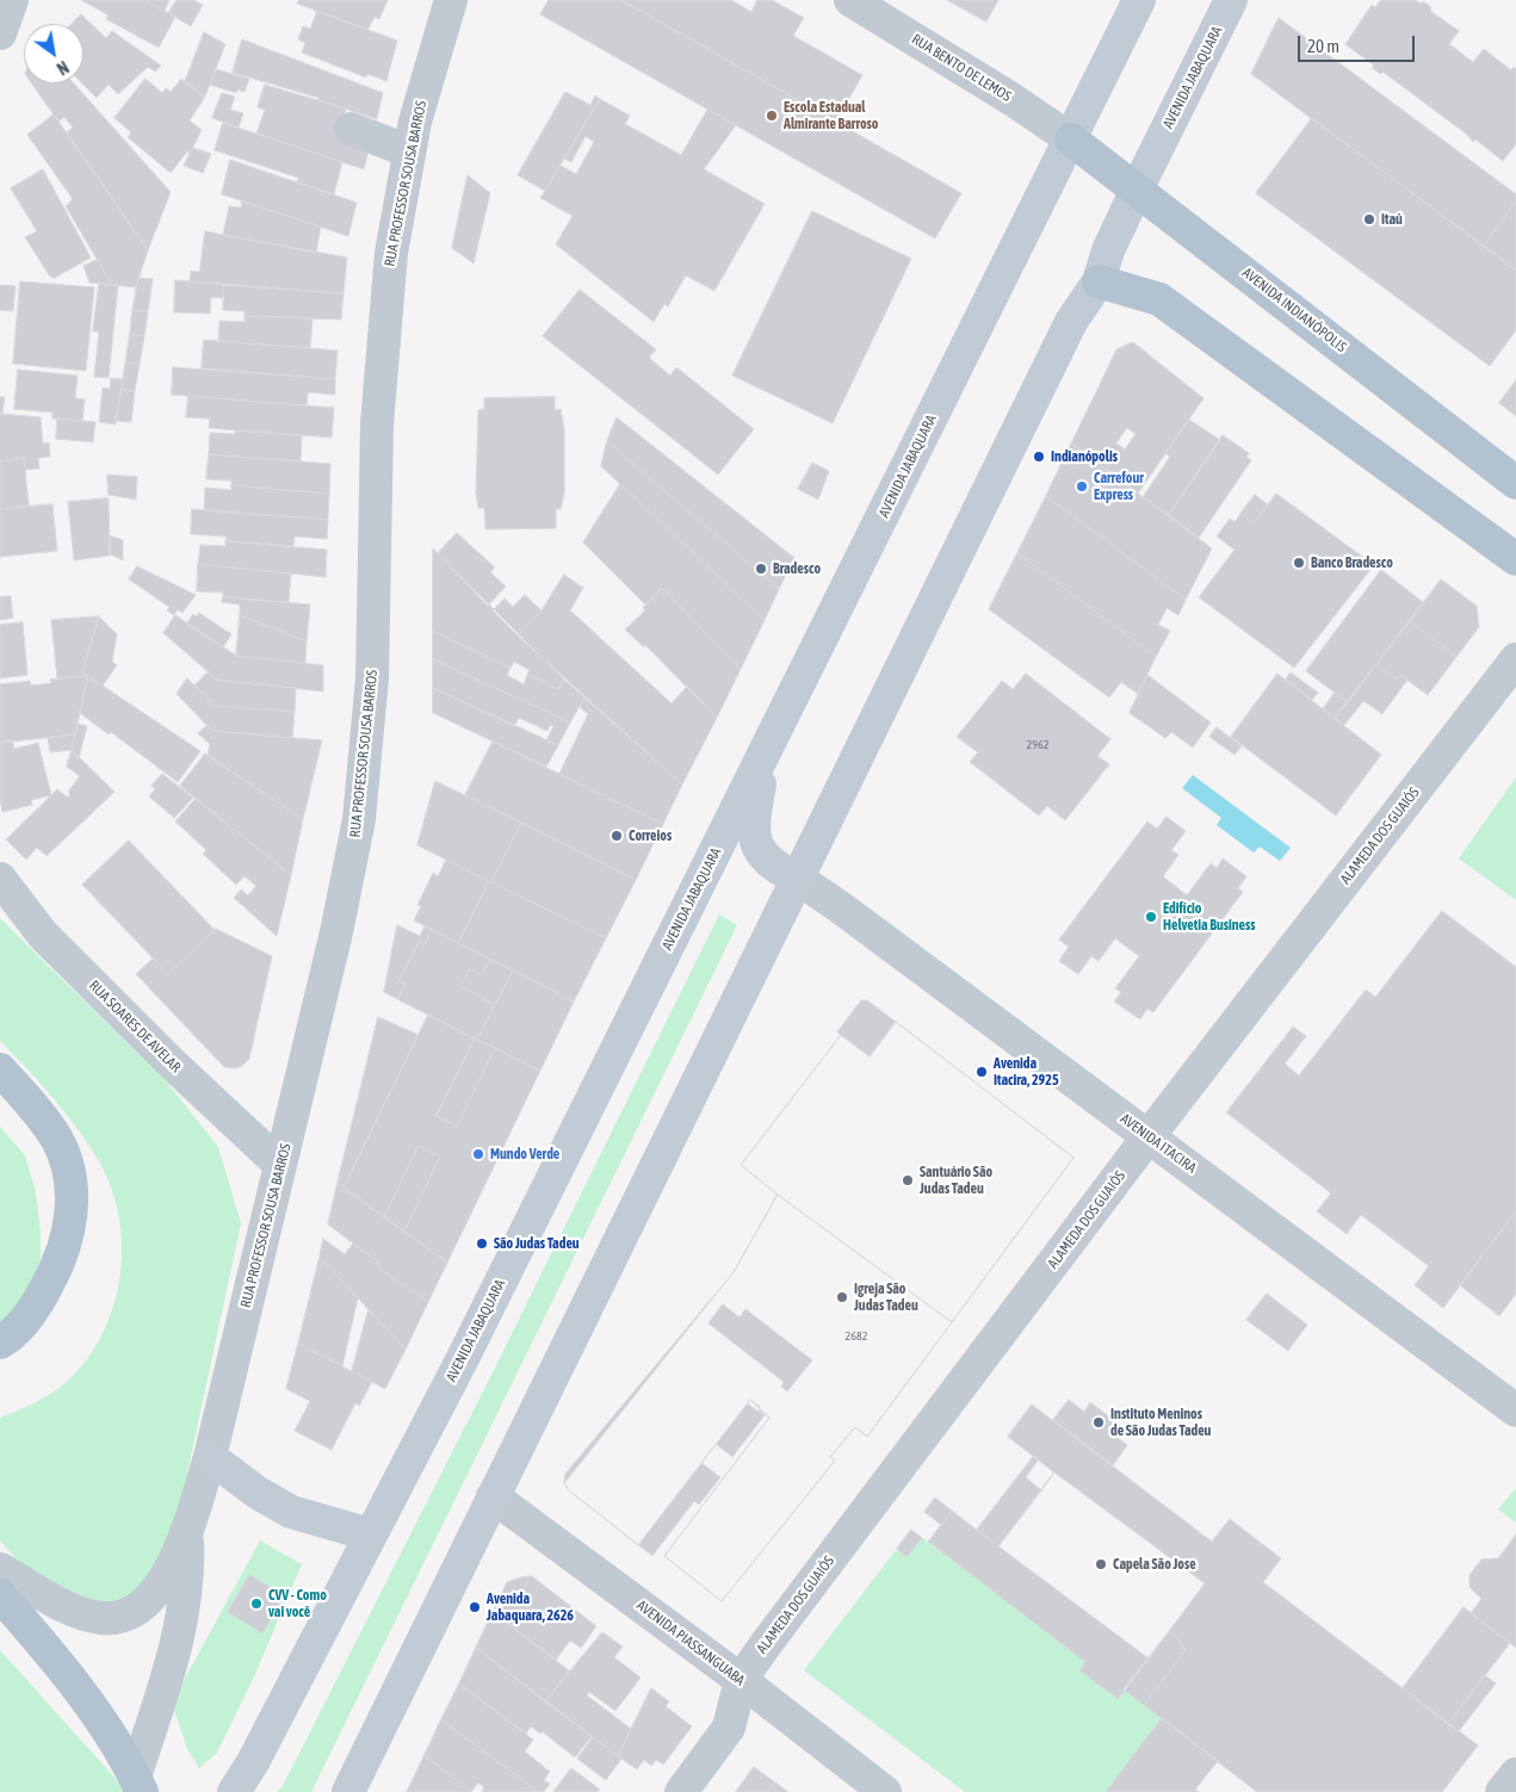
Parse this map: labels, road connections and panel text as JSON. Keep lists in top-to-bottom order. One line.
{"streets":{"main road":["AVENIDA JABAQUARA","AVENIDA INDIANÓPOLIS"],"street":["RUA BENTO DE LEMOS","RUA PROFESSOR SOUSA BARROS","ALAMEDA DOS GUAIÓS","RUA SOARES DE AVELAR","AVENIDA ITACIRA","AVENIDA PIASSANGUABA"]},"crossings":[["RUA BENTO DE LEMOS","AVENIDA JABAQUARA"],["RUA BENTO DE LEMOS","AVENIDA INDIANÓPOLIS"],["AVENIDA JABAQUARA","AVENIDA INDIANÓPOLIS"],["AVENIDA JABAQUARA","AVENIDA ITACIRA"],["AVENIDA JABAQUARA","AVENIDA PIASSANGUABA"],["RUA PROFESSOR SOUSA BARROS","RUA SOARES DE AVELAR"],["ALAMEDA DOS GUAIÓS","AVENIDA ITACIRA"],["ALAMEDA DOS GUAIÓS","AVENIDA PIASSANGUABA"]],"places":["Escola Estadual Almirante Barroso","Itaú","Indianópolis","Carrefour Express","Banco Bradesco","Bradesco","Correios","Edifício Helvetia Business","Avenida Itacira, 2925","Mundo Verde","Santuário São Judas Tadeu","São Judas Tadeu","Igreja São Judas Tadeu","Instituto Meninos de São Judas Tadeu","Capela São Jose","CVV - Como vai você","Avenida Jabaquara, 2626"],"house_numbers":["2962","2682"],"scale_bar":"20 m","north":"bottom right"}
